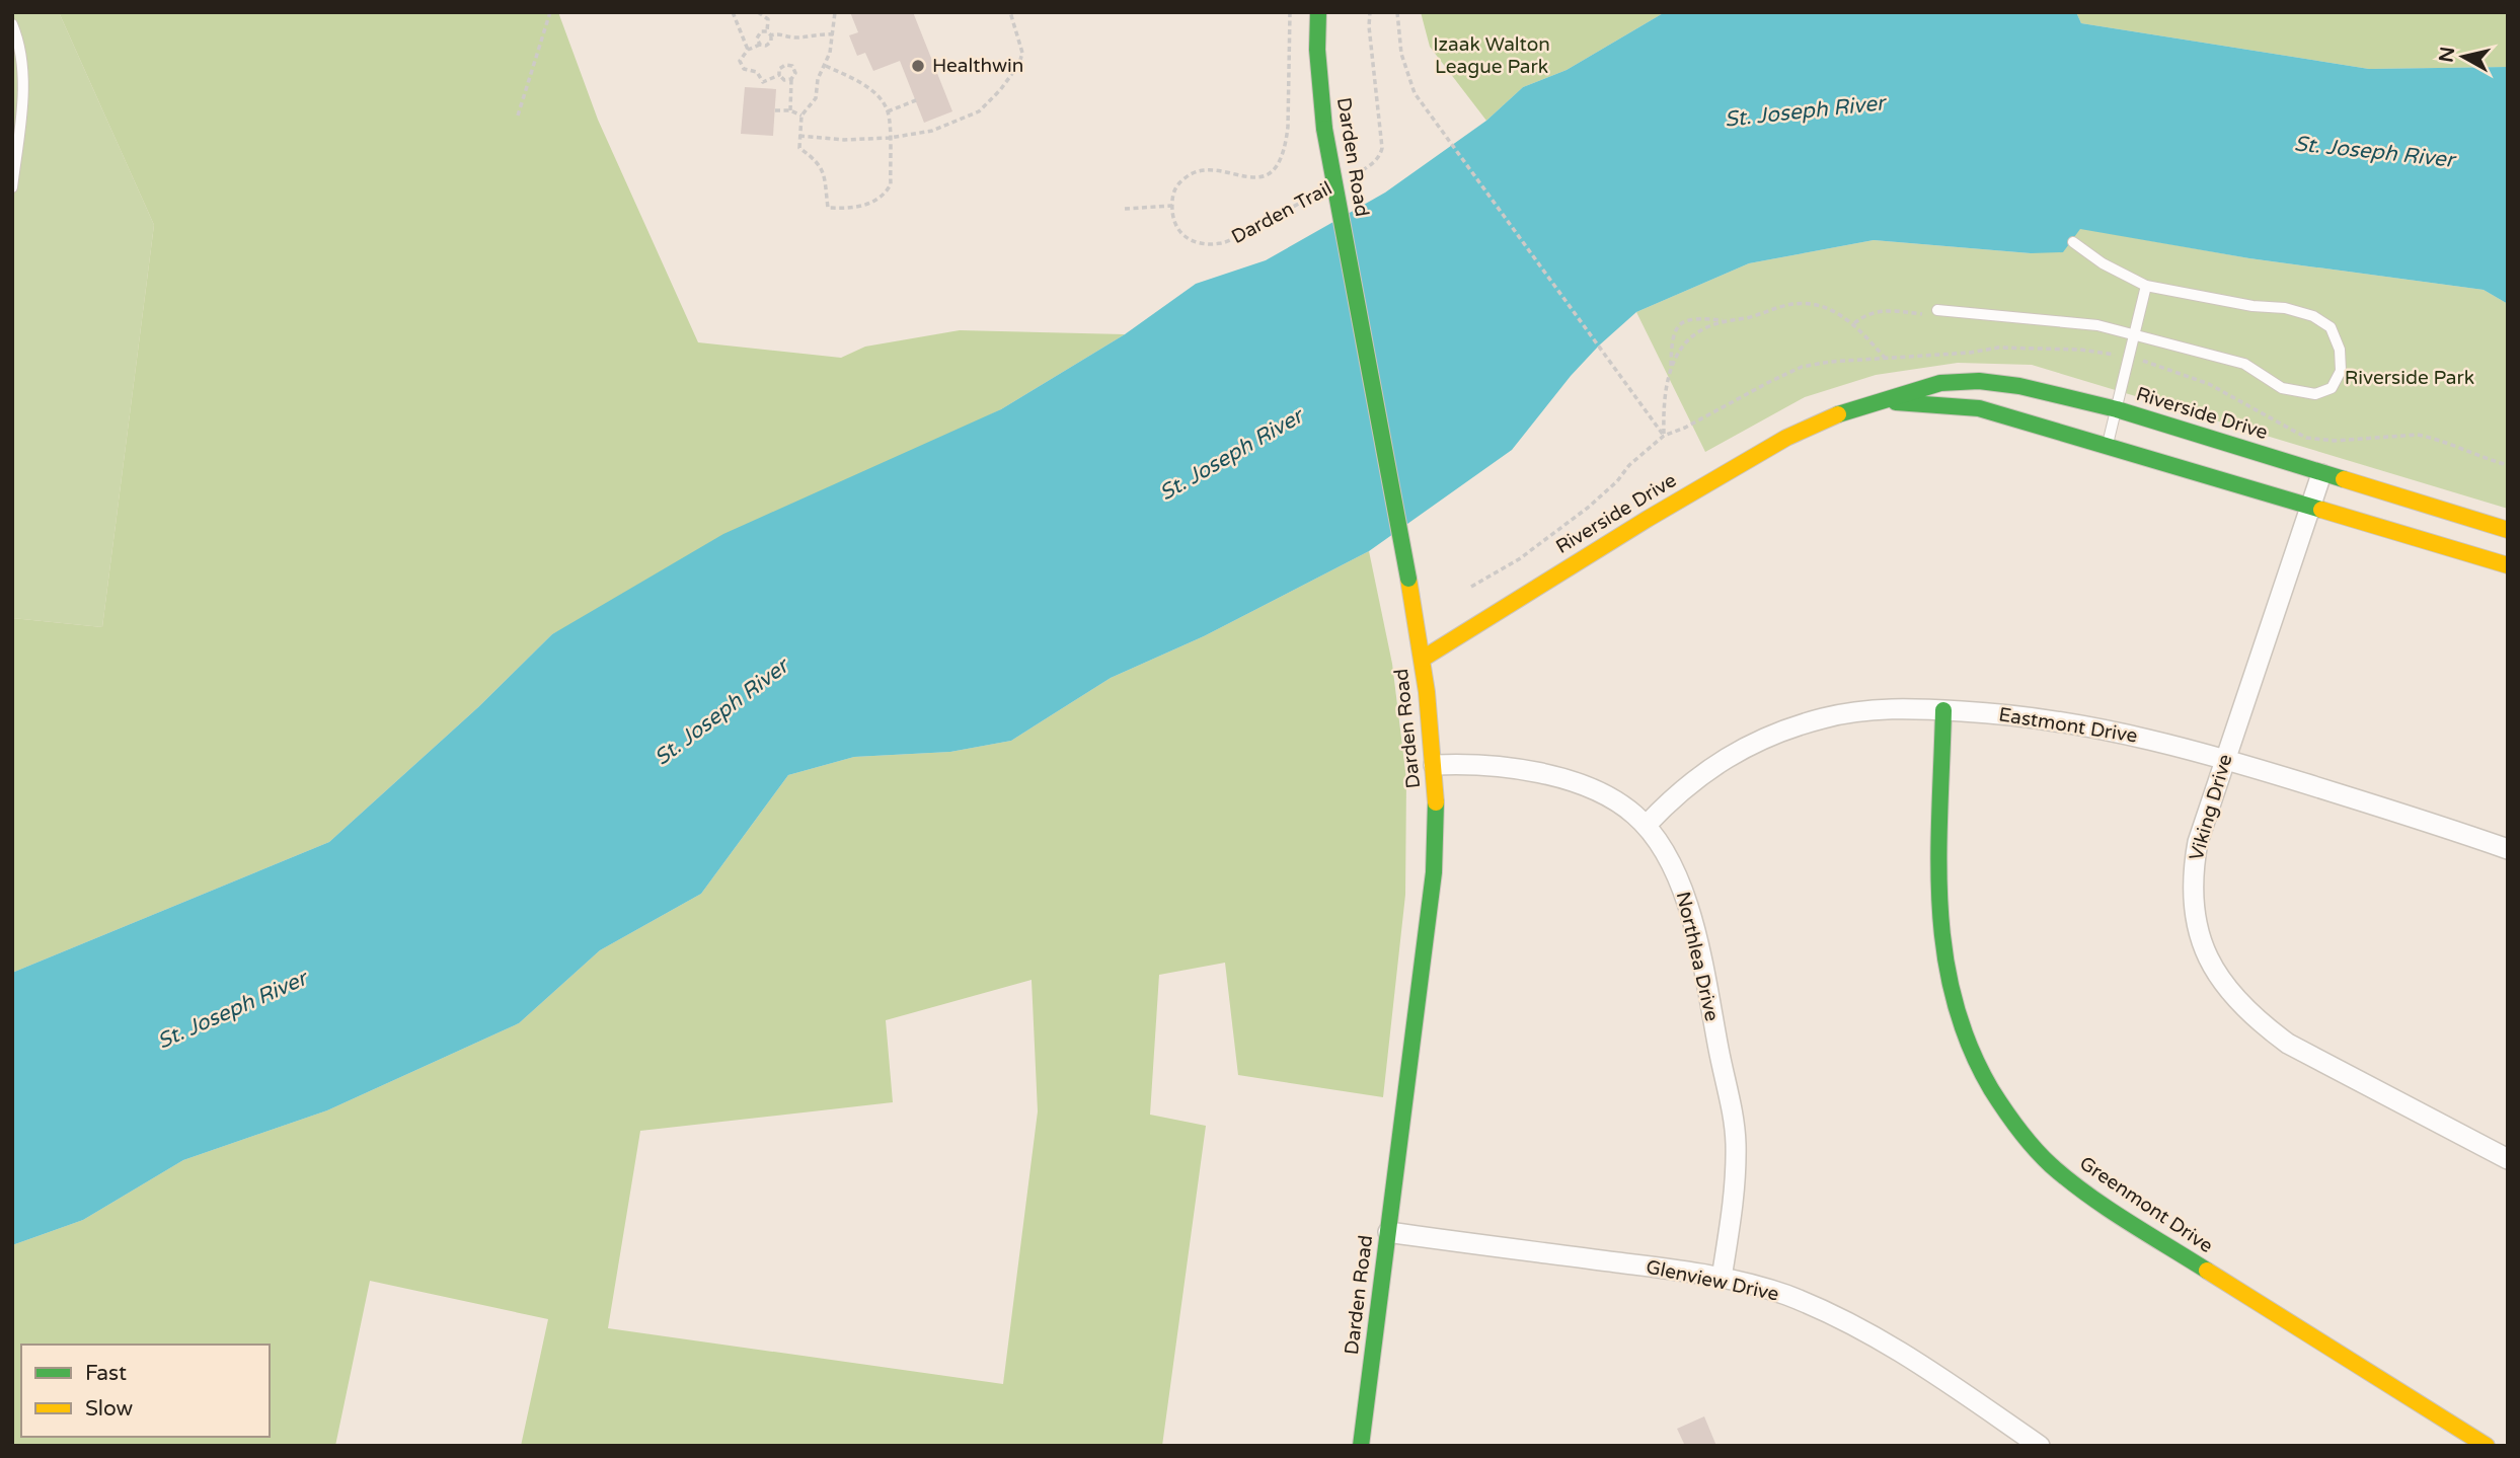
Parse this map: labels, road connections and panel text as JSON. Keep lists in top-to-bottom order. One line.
{"streets":{"street":["Darden Road","Riverside Drive","Eastmont Drive","Viking Drive","Northlea Drive","Greenmont Drive","Glenview Drive"],"path":["Darden Trail"]},"crossings":[["Darden Road","Riverside Drive"],["Darden Road","Northlea Drive"],["Darden Road","Glenview Drive"],["Riverside Drive","Viking Drive"],["Eastmont Drive","Viking Drive"],["Eastmont Drive","Northlea Drive"],["Eastmont Drive","Greenmont Drive"],["Northlea Drive","Glenview Drive"]],"water":["St. Joseph River"],"parks":["Izaak Walton League Park","Riverside Park"],"places":["Healthwin"],"legend":["Fast","Slow"],"north":"left"}
